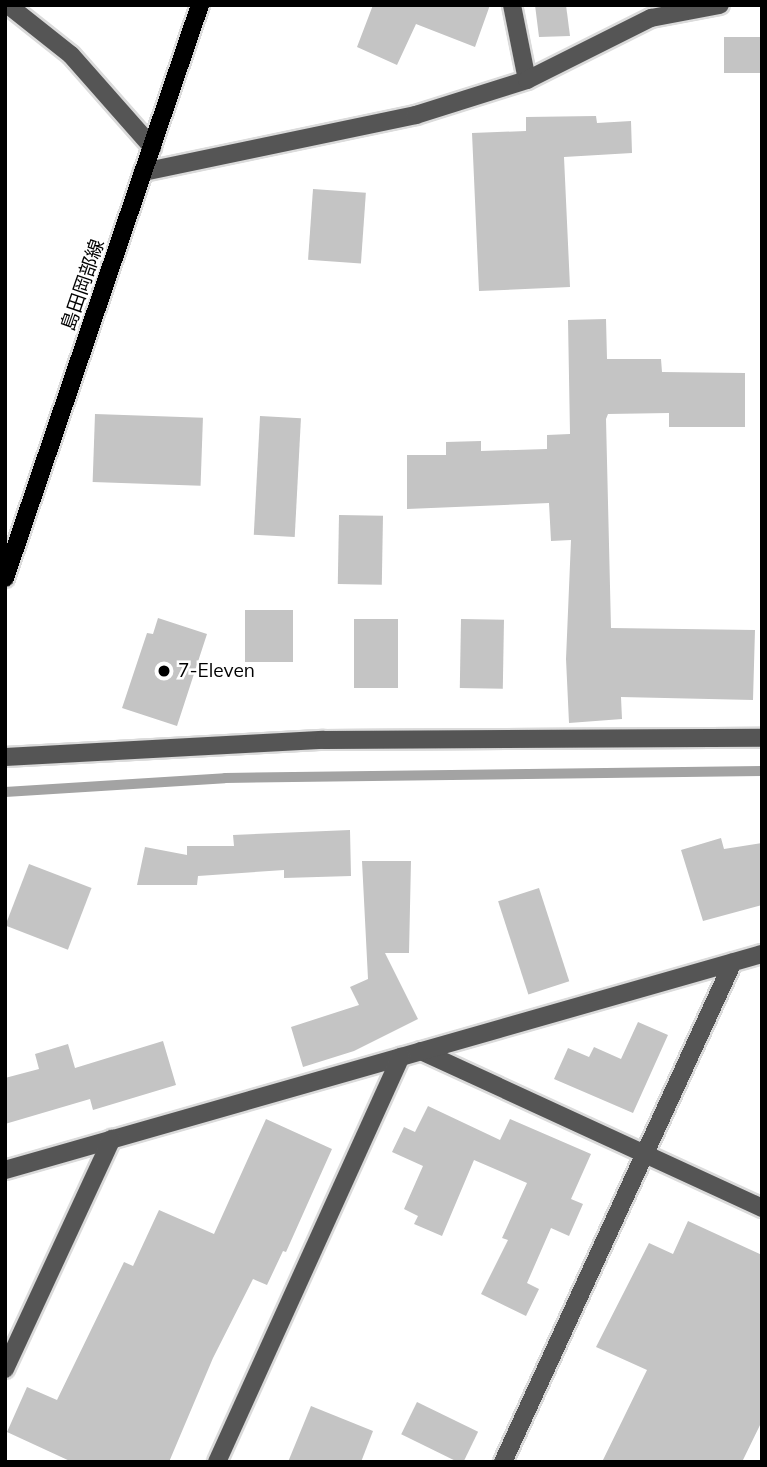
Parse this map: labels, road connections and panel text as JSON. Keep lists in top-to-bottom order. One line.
{"streets":{"main road":["島田岡部線"]},"places":["7-Eleven"]}
